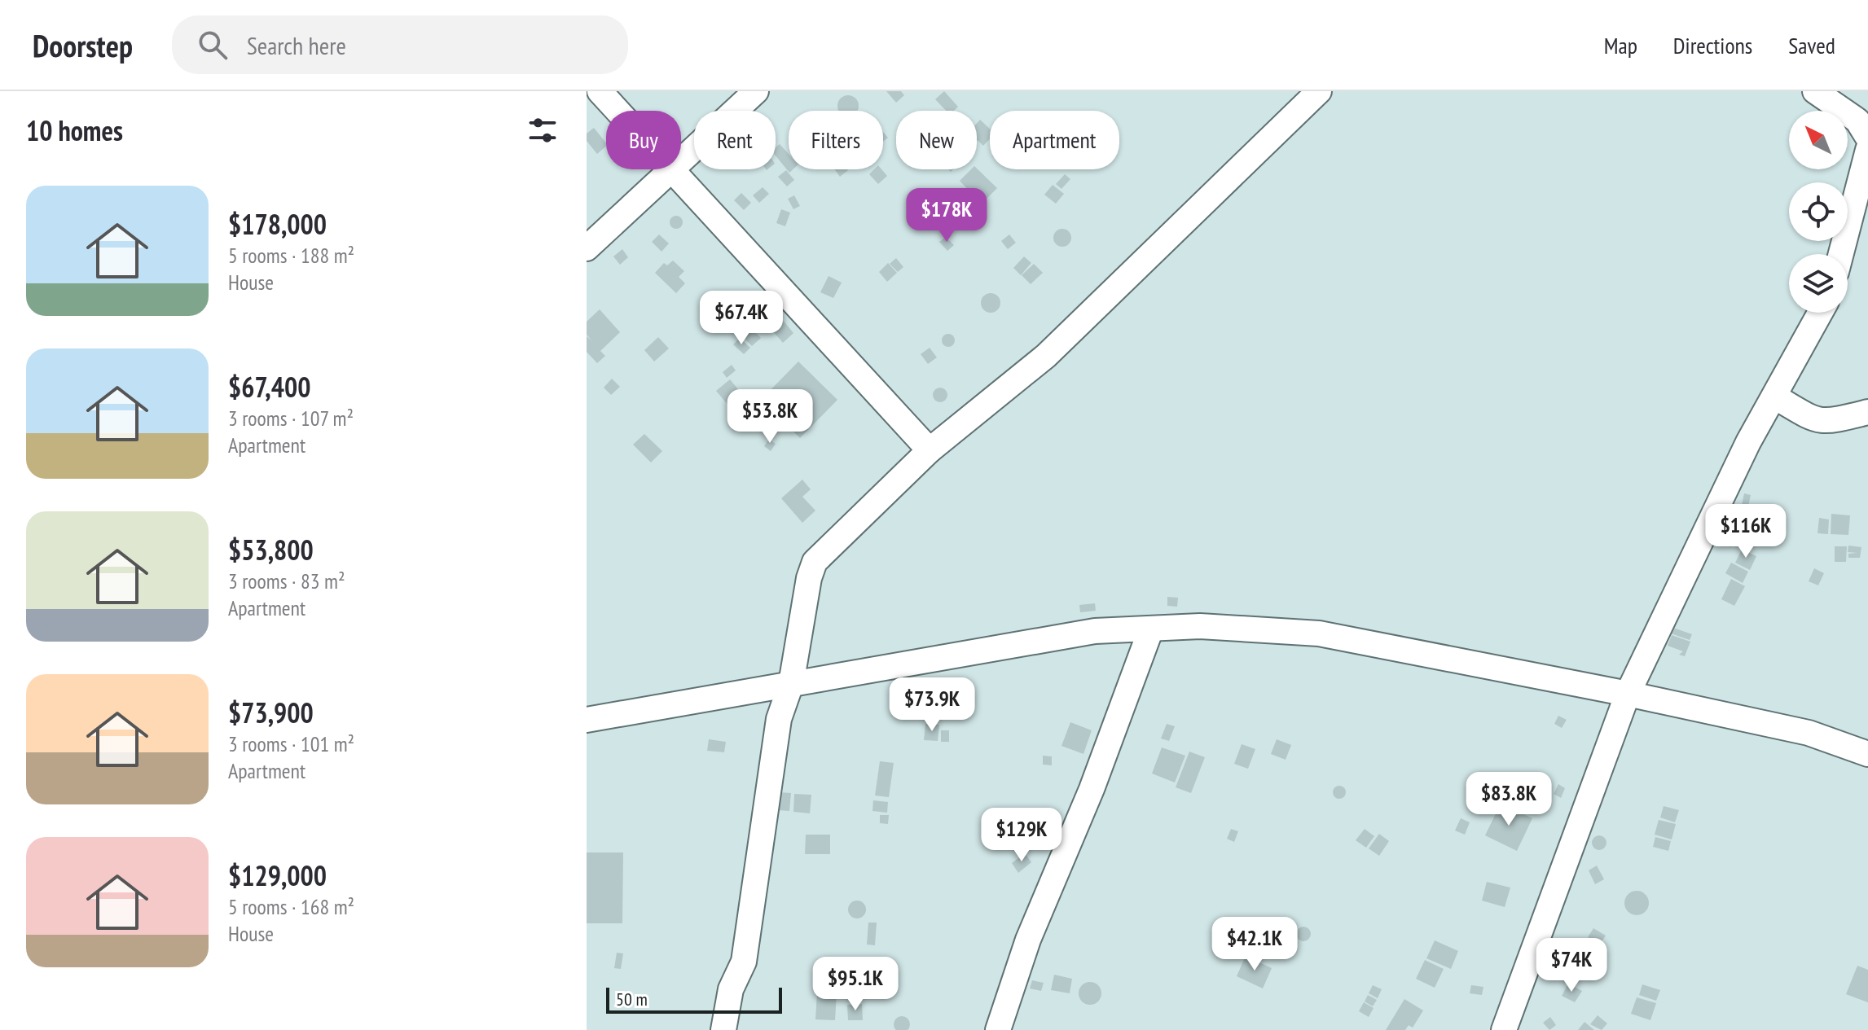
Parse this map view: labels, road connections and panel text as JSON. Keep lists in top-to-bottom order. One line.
{"scale_bar":"50 m","north":"top left","page":{"header":"Doorstep","search":"Search here","nav":["Map","Directions","Saved"],"heading":"10 homes","chip":["Buy","Rent","Filters","New","Apartment"],"list":[{"name":"$178,000","note":"5 rooms · 188 m² · House"},{"name":"$67,400","note":"3 rooms · 107 m² · Apartment"},{"name":"$53,800","note":"3 rooms · 83 m² · Apartment"},{"name":"$73,900","note":"3 rooms · 101 m² · Apartment"},{"name":"$129,000","note":"5 rooms · 168 m² · House"}],"price":["$178K","$67.4K","$53.8K","$116K","$73.9K","$83.8K","$129K","$42.1K","$74K","$95.1K"],"scale":"50 m"}}
